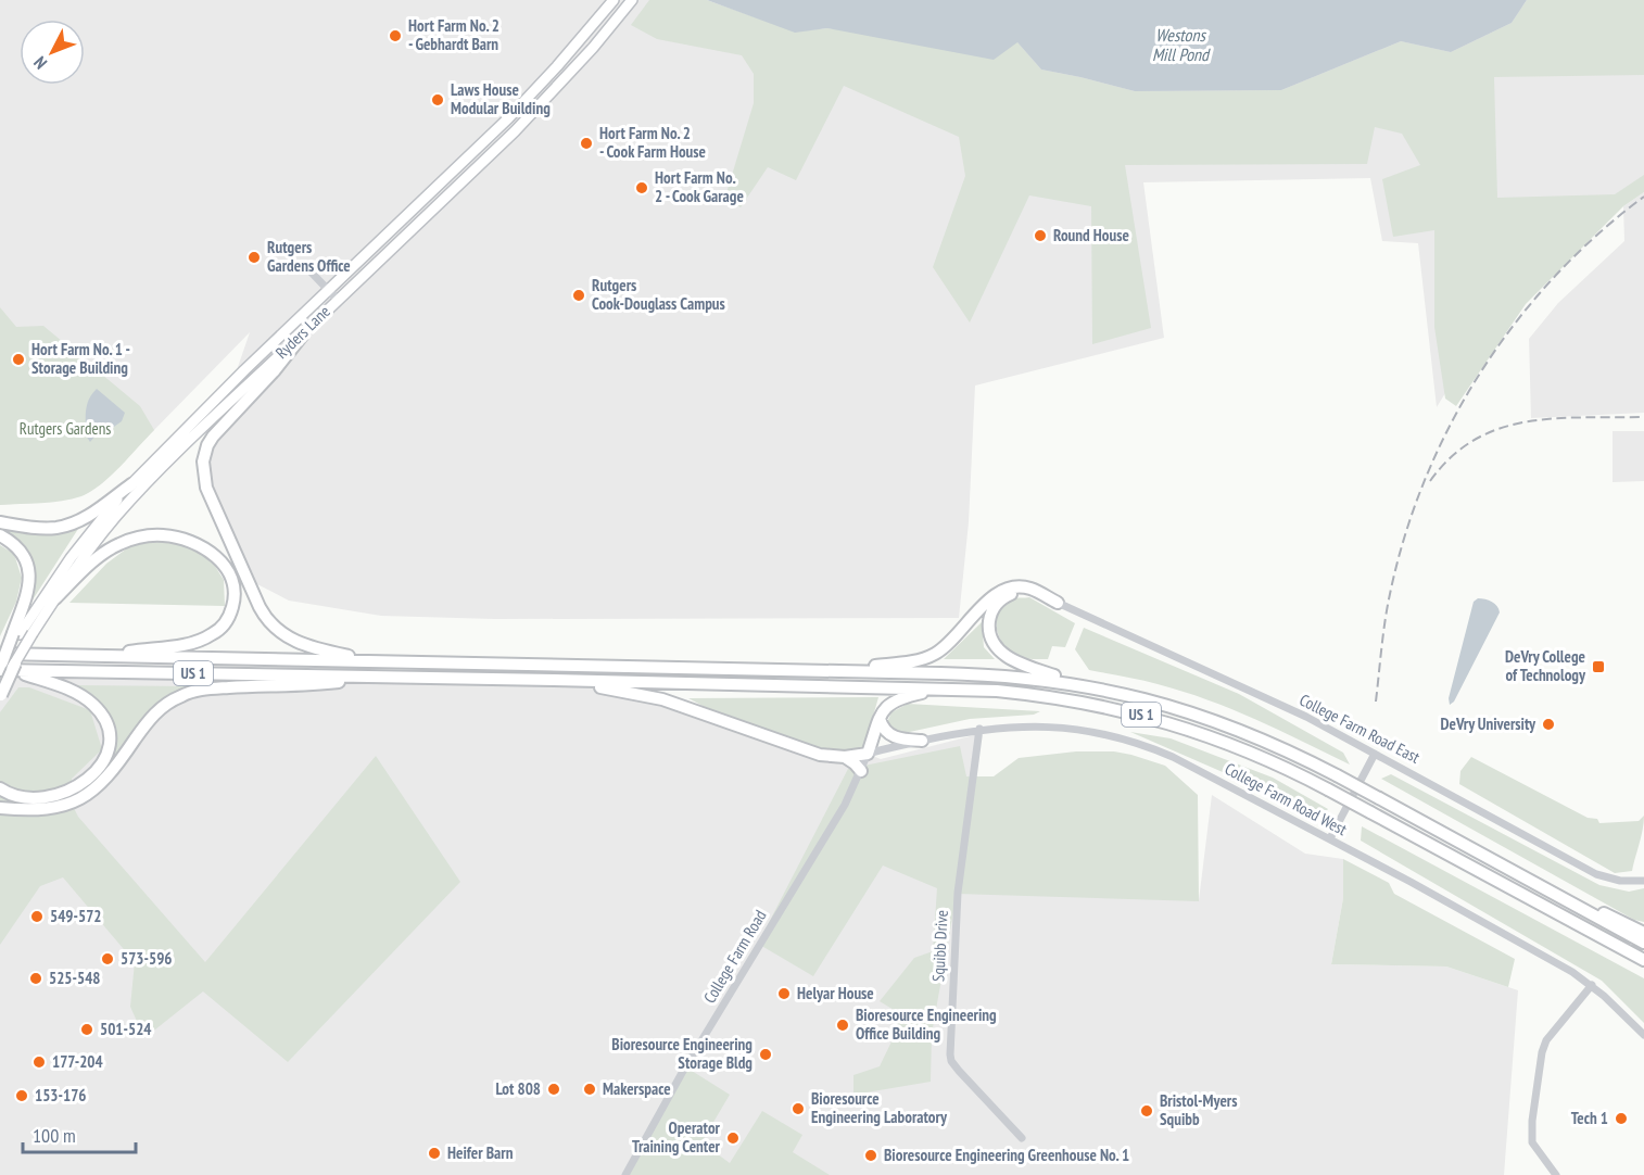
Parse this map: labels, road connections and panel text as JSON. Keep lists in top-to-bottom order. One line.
{"streets":{"highway":["US 1"],"main road":["Ryders Lane"],"street":["College Farm Road East","College Farm Road West","Squibb Drive","College Farm Road"]},"crossings":[["Ryders Lane","US 1"],["College Farm Road West","Squibb Drive"],["College Farm Road West","College Farm Road"]],"water":["Westons Mill Pond"],"parks":["Rutgers Gardens"],"places":{"other":["Hort Farm No. 2 - Gebhardt Barn","Laws House Modular Building","Hort Farm No. 2 - Cook Farm House","Hort Farm No. 2 - Cook Garage","Round House","Rutgers Gardens Office","Rutgers Cook-Douglass Campus","Hort Farm No. 1 - Storage Building","DeVry University","549-572","573-596","525-548","Helyar House","Bioresource Engineering Office Building","501-524","Bioresource Engineering Storage Bldg","177-204","Lot 808","Makerspace","153-176","Bioresource Engineering Laboratory","Bristol-Myers Squibb","Tech 1","Operator Training Center","Heifer Barn","Bioresource Engineering Greenhouse No. 1"],"transit":["DeVry College of Technology"]},"scale_bar":"100 m","north":"bottom left"}
